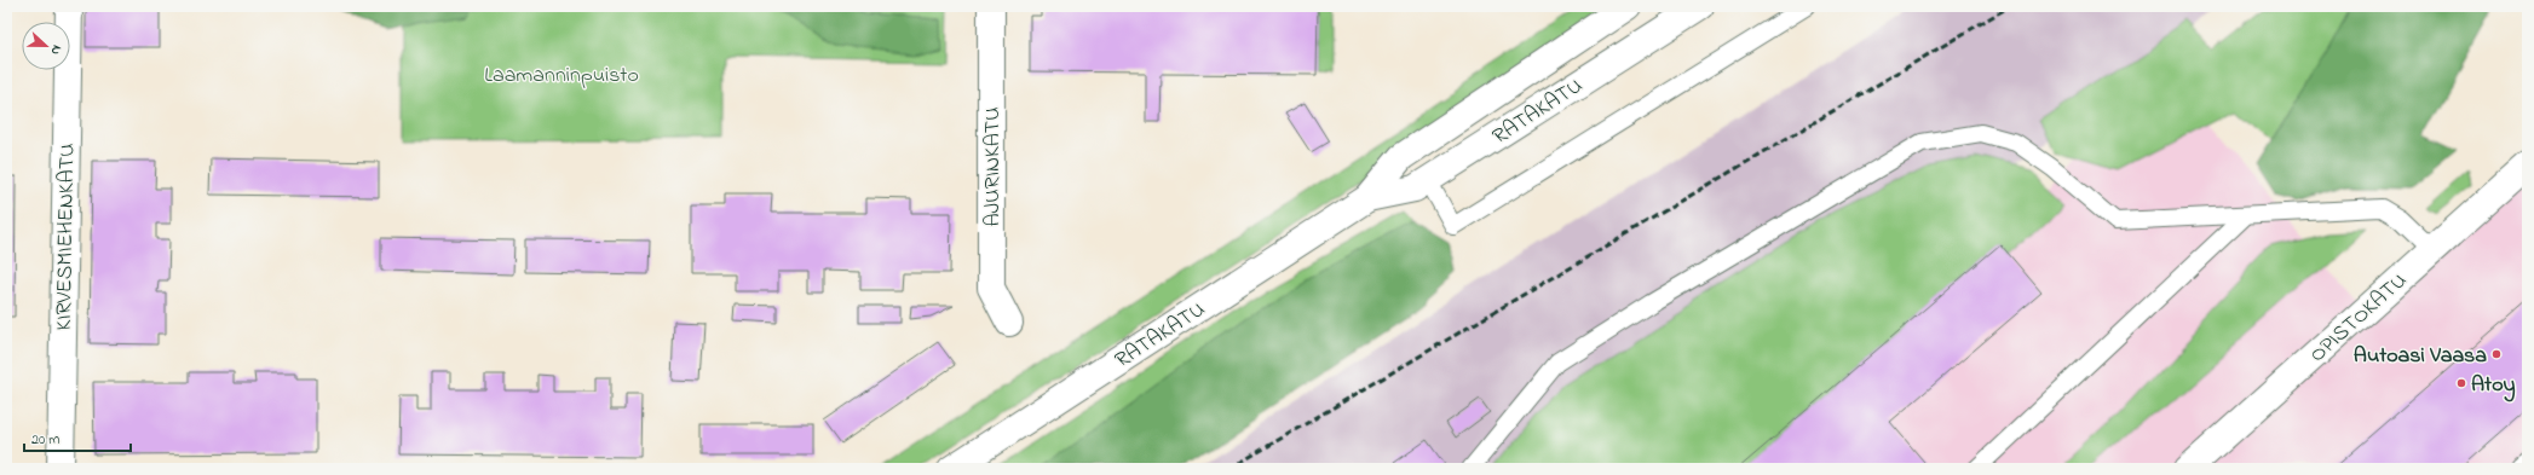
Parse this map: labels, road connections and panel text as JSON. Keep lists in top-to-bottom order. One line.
{"streets":{"street":["RATAKATU","AJURINKATU","KIRVESMIEHENKATU","OPISTOKATU"]},"parks":["Laamanninpuisto"],"places":["Autoasi Vaasa","Atoy"],"scale_bar":"20 m","north":"right"}
